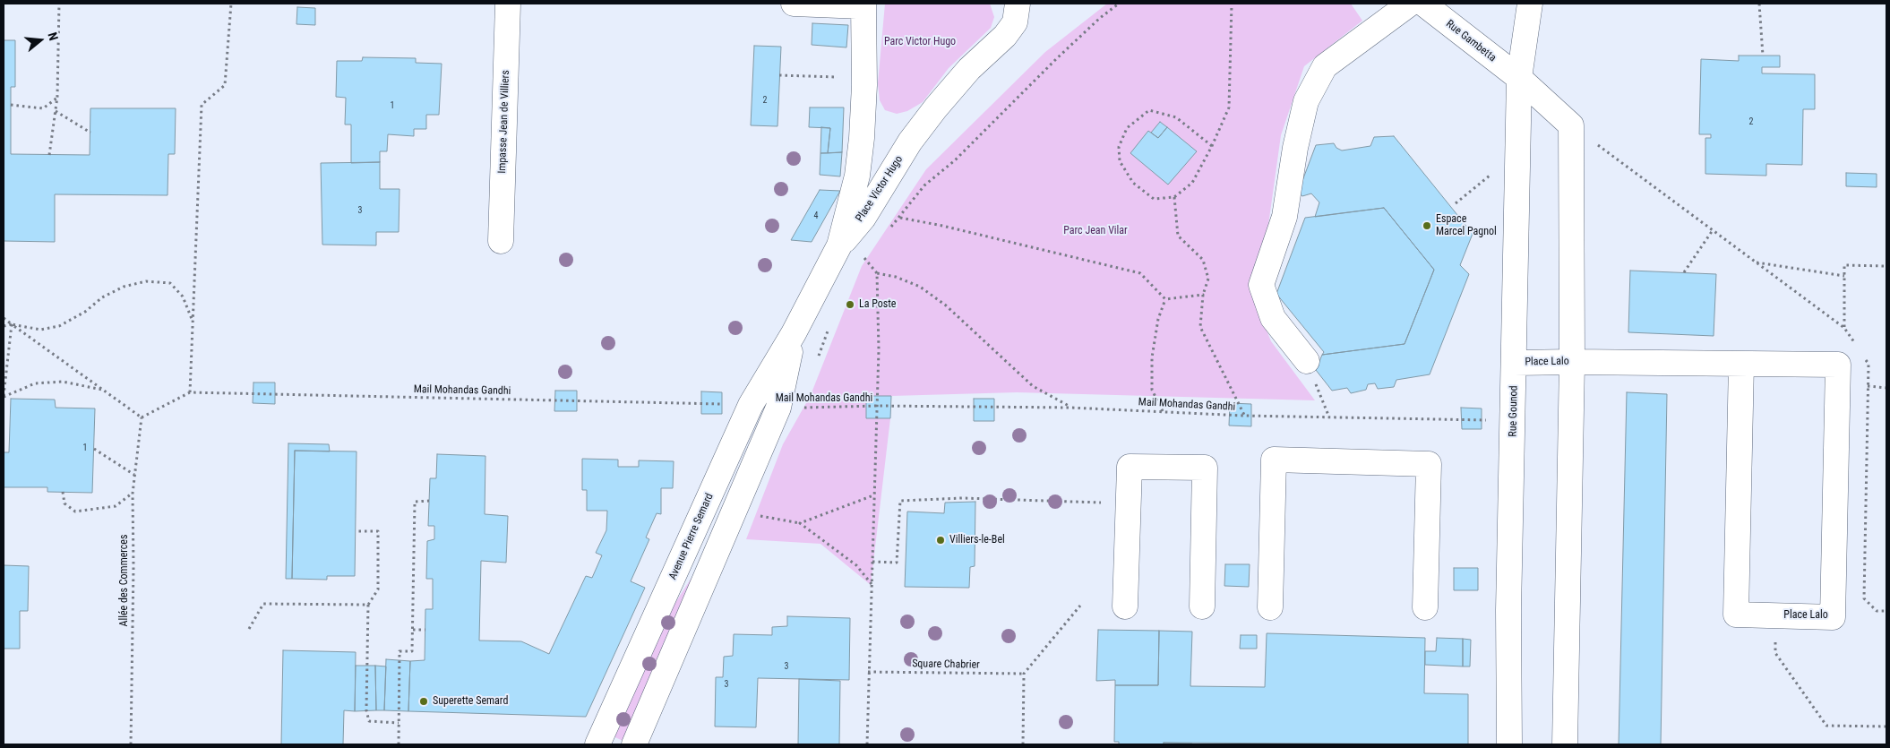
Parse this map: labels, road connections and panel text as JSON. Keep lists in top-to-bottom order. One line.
{"streets":{"street":["Rue Gambetta","Impasse Jean de Villiers","Place Victor Hugo","Place Lalo","Rue Gounod","Avenue Pierre Semard"],"path":["Mail Mohandas Gandhi","Allée des Commerces","Square Chabrier"]},"crossings":[["Rue Gambetta","Place Lalo"],["Rue Gambetta","Rue Gounod"],["Place Victor Hugo","Avenue Pierre Semard"],["Place Lalo","Rue Gounod"],["Mail Mohandas Gandhi","Rue Gounod"],["Mail Mohandas Gandhi","Avenue Pierre Semard"],["Mail Mohandas Gandhi","Allée des Commerces"]],"parks":["Parc Victor Hugo","Parc Jean Vilar"],"places":["Espace Marcel Pagnol","La Poste","Villiers-le-Bel","Superette Semard"],"house_numbers":["2","1","2","3","4","1","3","3"],"north":"right"}
